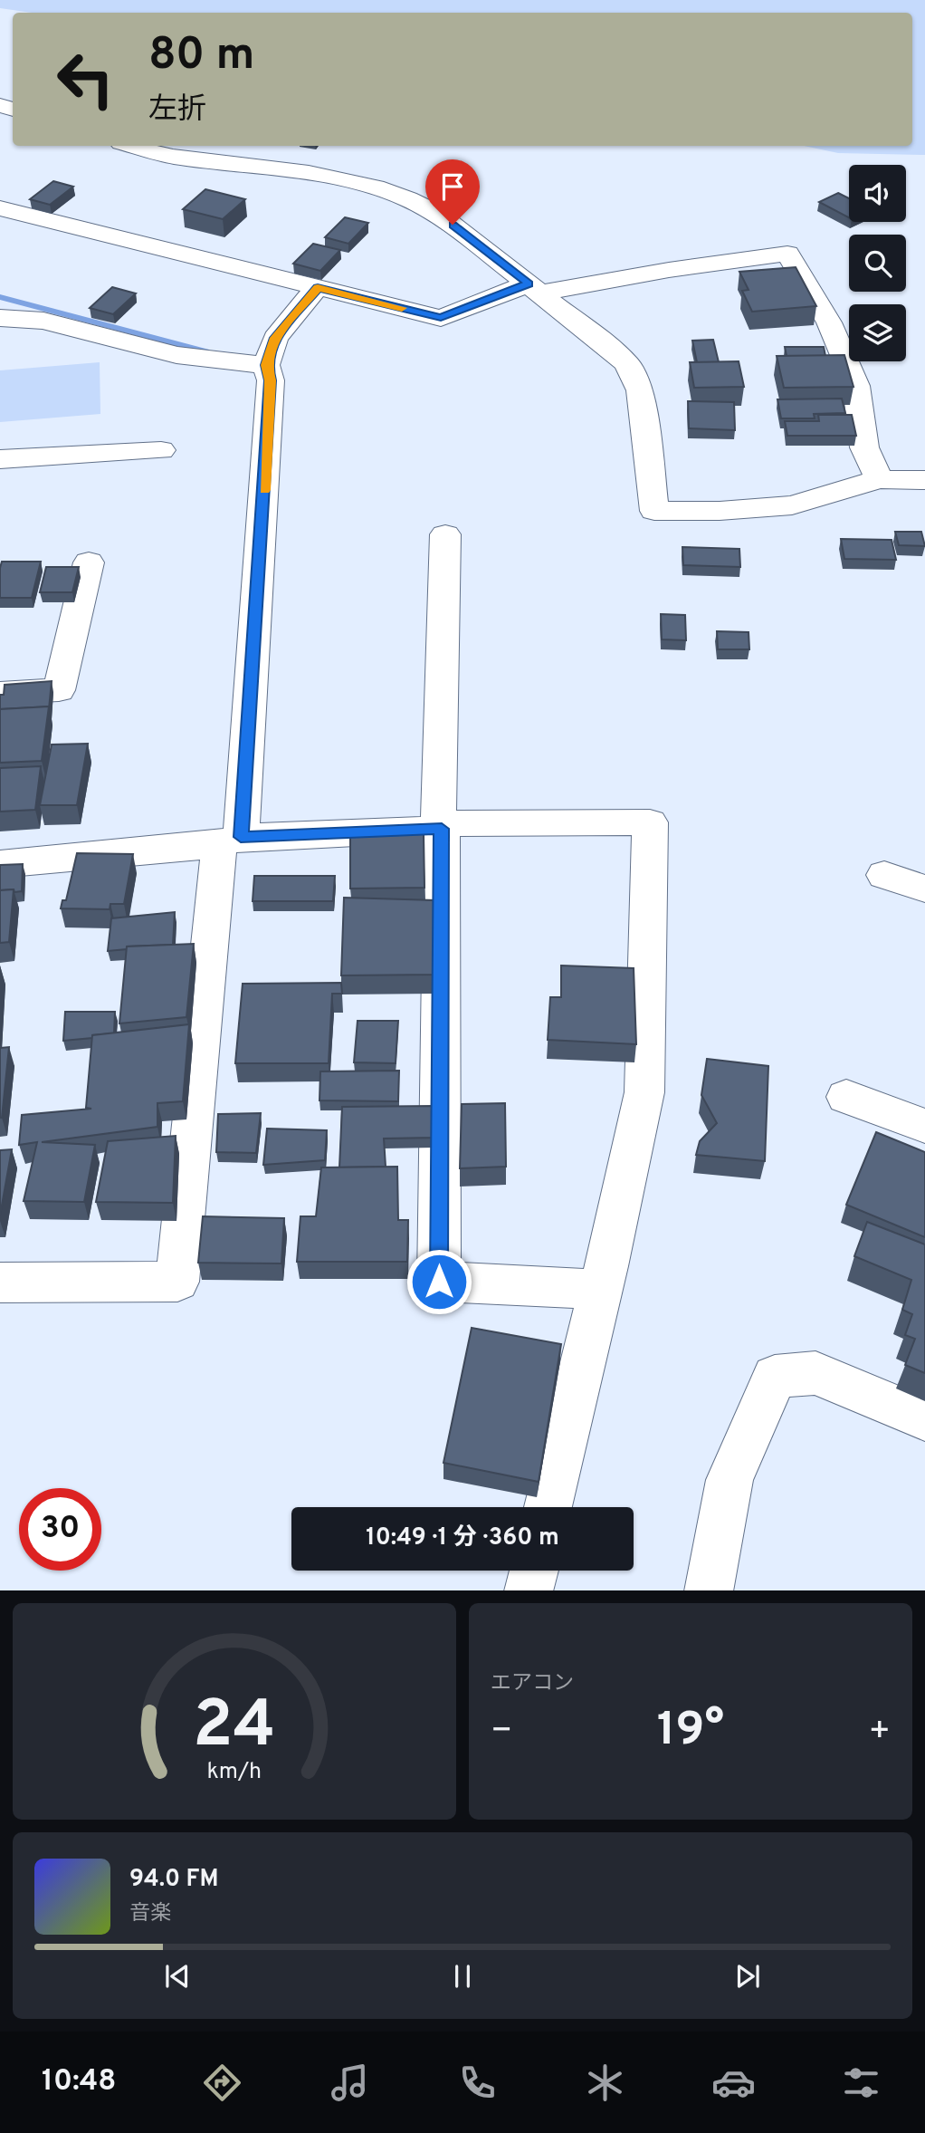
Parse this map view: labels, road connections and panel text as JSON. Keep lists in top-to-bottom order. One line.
{"page":{"turn":["80 m","左折"],"limit":"30","trip":"10:49 · 1 分 · 360 m","tile":"エアコン","heat":["−","19°","+"],"song":["94.0 FM","音楽"],"tabs":"10:48","gauge":["24","km/h"]}}
